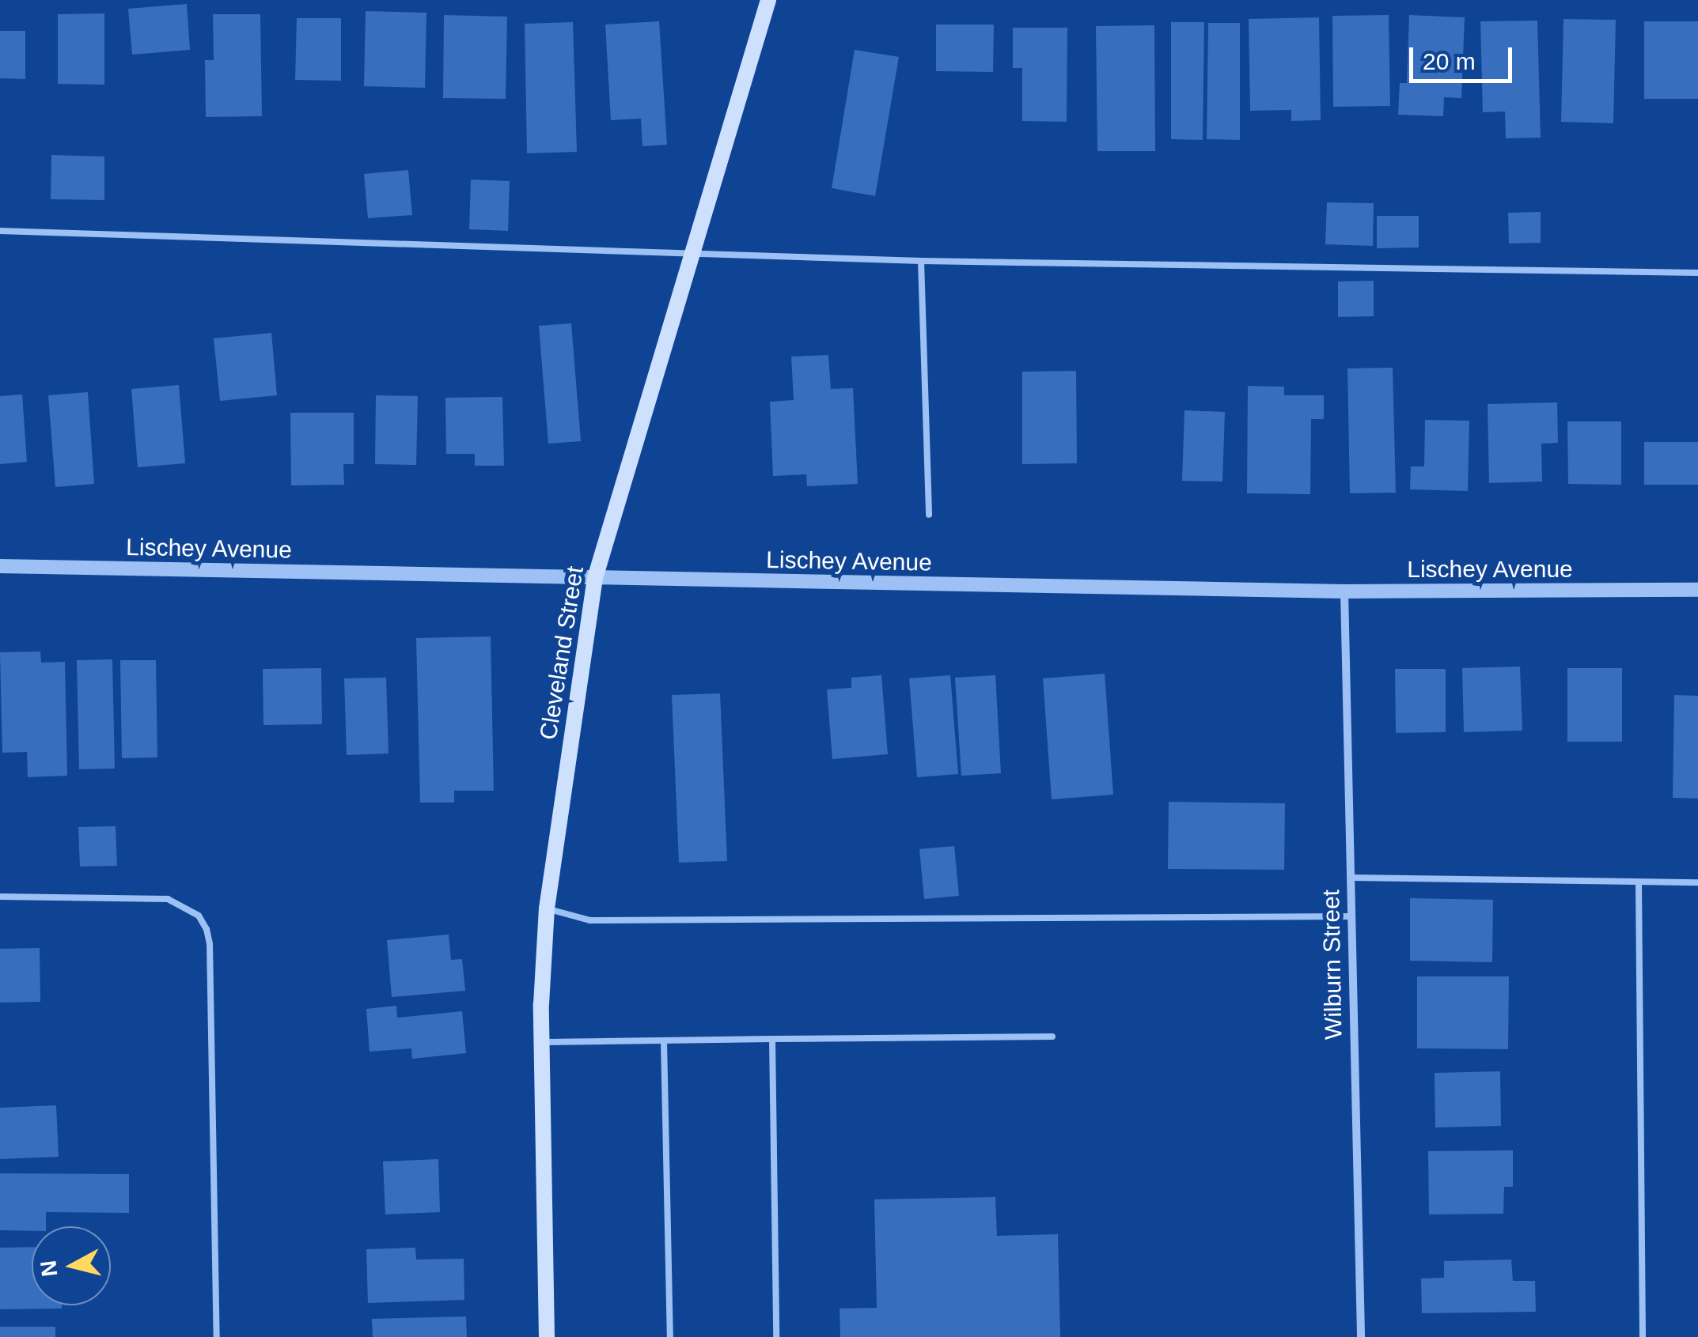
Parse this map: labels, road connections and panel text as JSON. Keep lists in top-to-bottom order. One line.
{"streets":{"main road":["Cleveland Street"],"street":["Lischey Avenue","Wilburn Street"]},"crossings":[["Lischey Avenue","Cleveland Street"],["Lischey Avenue","Wilburn Street"]],"scale_bar":"20 m","north":"left"}
